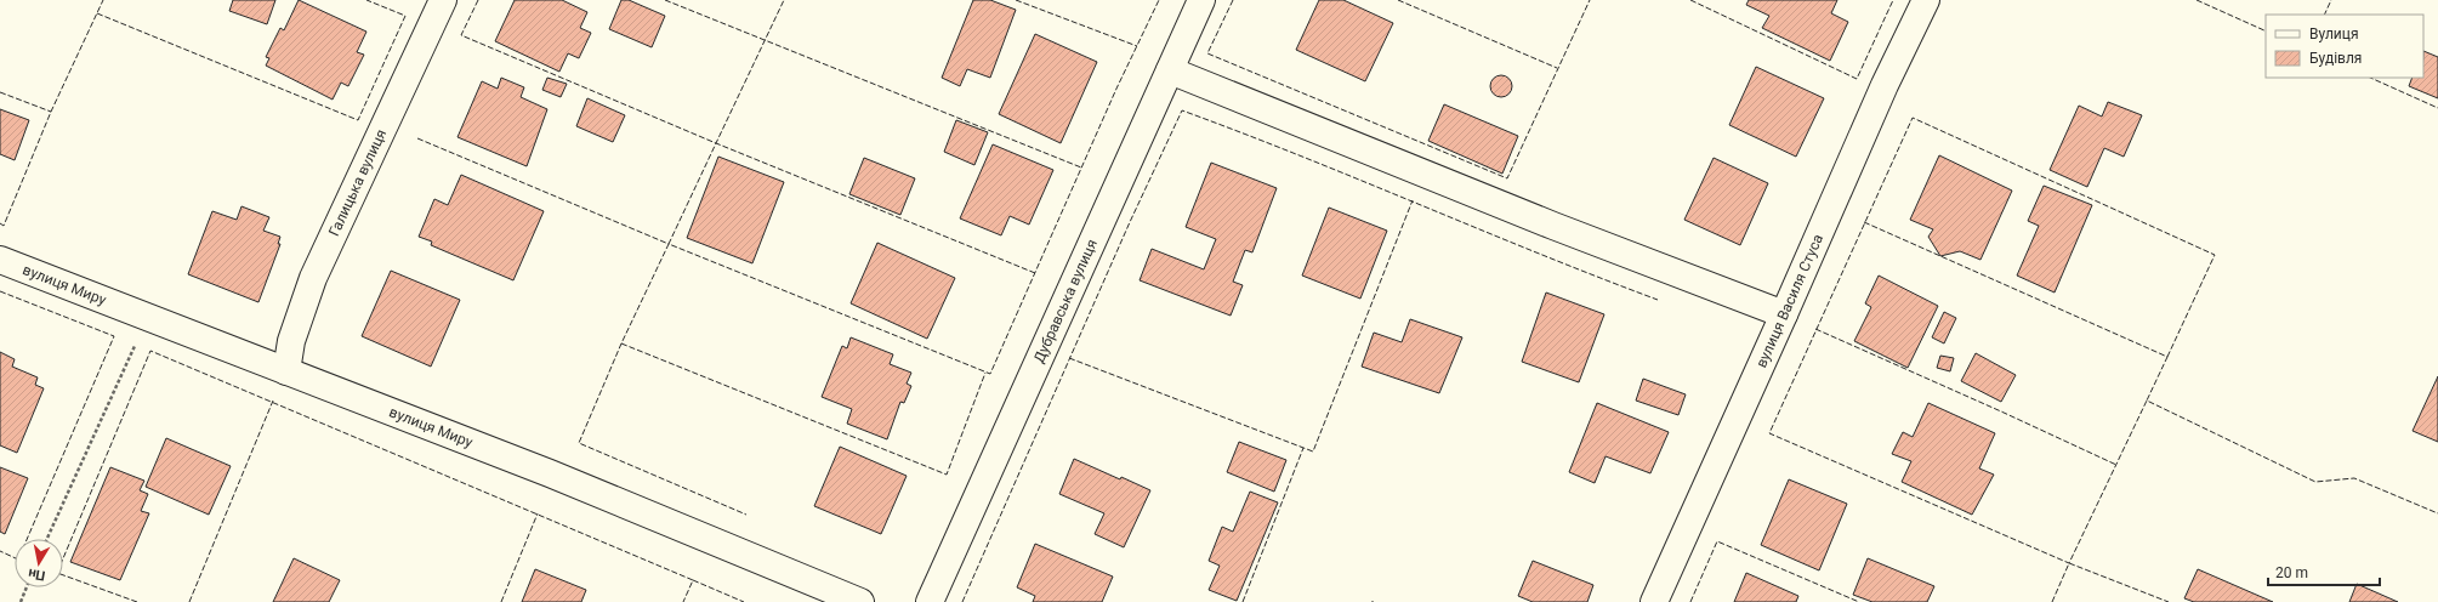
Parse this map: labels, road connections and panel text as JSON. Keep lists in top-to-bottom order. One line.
{"streets":{"street":["Галицька вулиця","вулиця Миру","Дубравська вулиця","вулиця Василя Стуса"]},"crossings":[["Галицька вулиця","вулиця Миру"]],"legend":["Вулиця","Будівля"],"scale_bar":"20 m","north":"bottom"}
